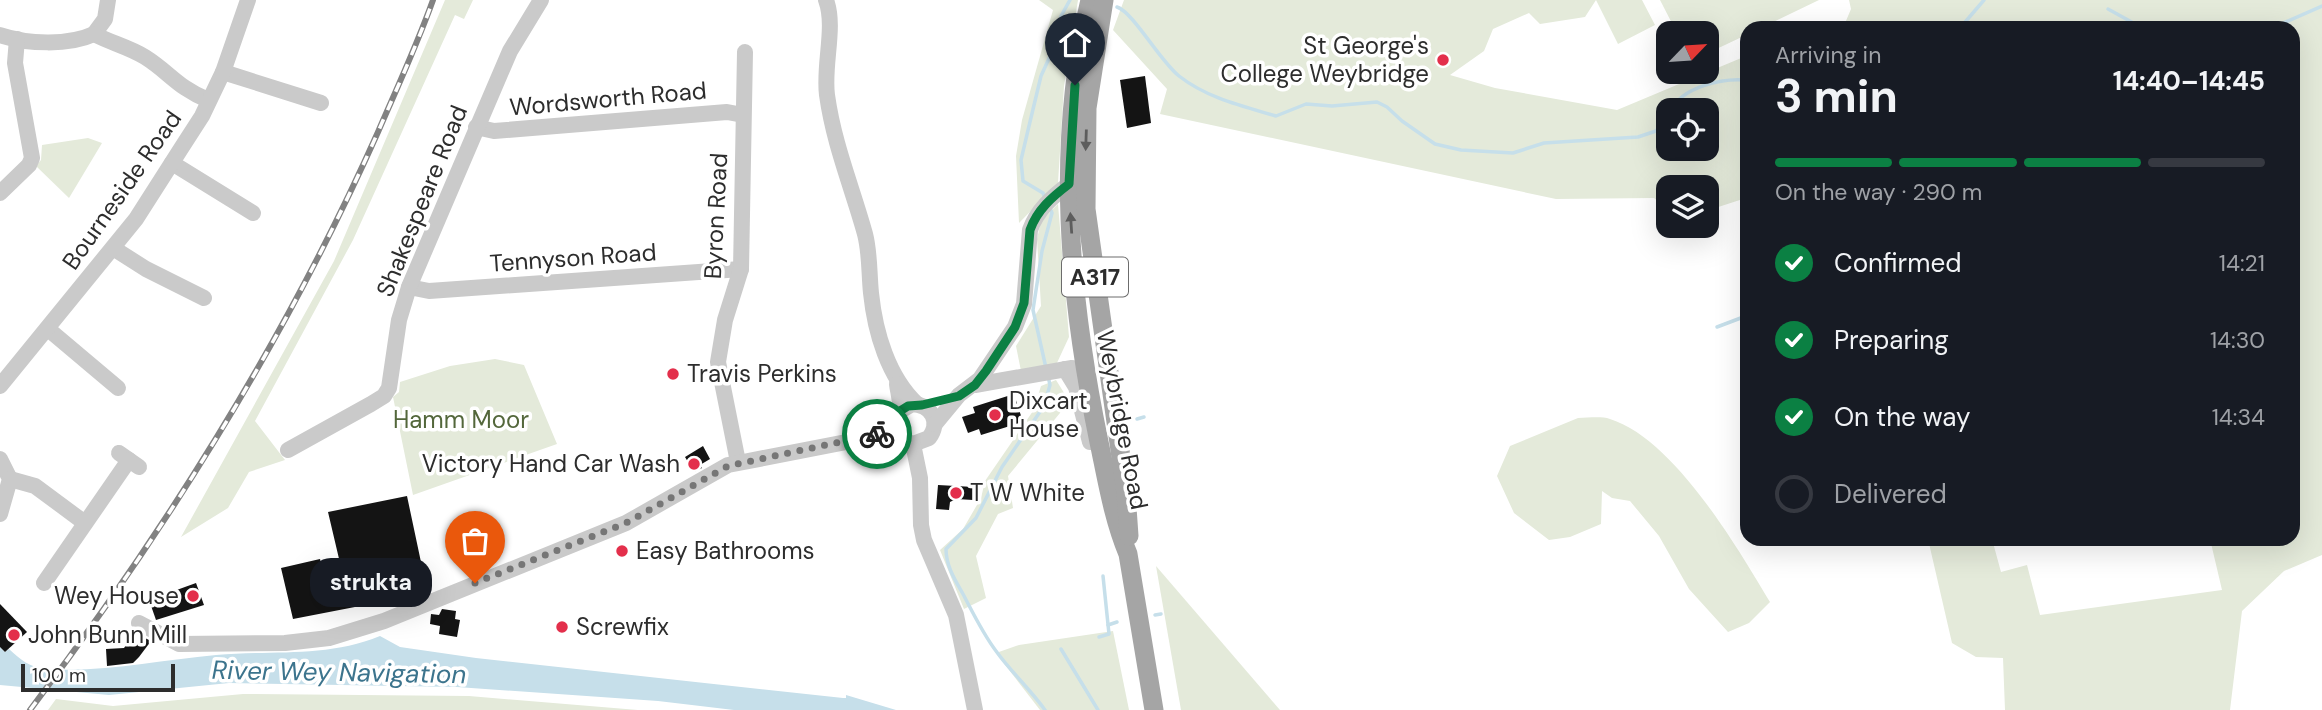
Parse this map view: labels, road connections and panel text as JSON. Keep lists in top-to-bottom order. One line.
{"streets":{"main road":["A317","Weybridge Road"],"street":["Wordsworth Road","Bourneside Road","Shakespeare Road","Byron Road","Tennyson Road"]},"crossings":[["Wordsworth Road","Shakespeare Road"],["Wordsworth Road","Byron Road"],["Shakespeare Road","Tennyson Road"],["Byron Road","Tennyson Road"]],"water":["River Wey Navigation"],"parks":["Hamm Moor"],"places":["St George's College Weybridge","Travis Perkins","Dixcart House","Victory Hand Car Wash","T W White","Easy Bathrooms","strukta","Wey House","Screwfix","John Bunn Mill"],"scale_bar":"100 m","north":"top right","page":{"heading":["3 min","Arriving in","14:40–14:45"],"bar":"On the way · 290 m","list":[["Confirmed","14:21"],["Preparing","14:30"],["On the way","14:34"],"Delivered"],"bubble":"strukta","scale":"100 m"}}
